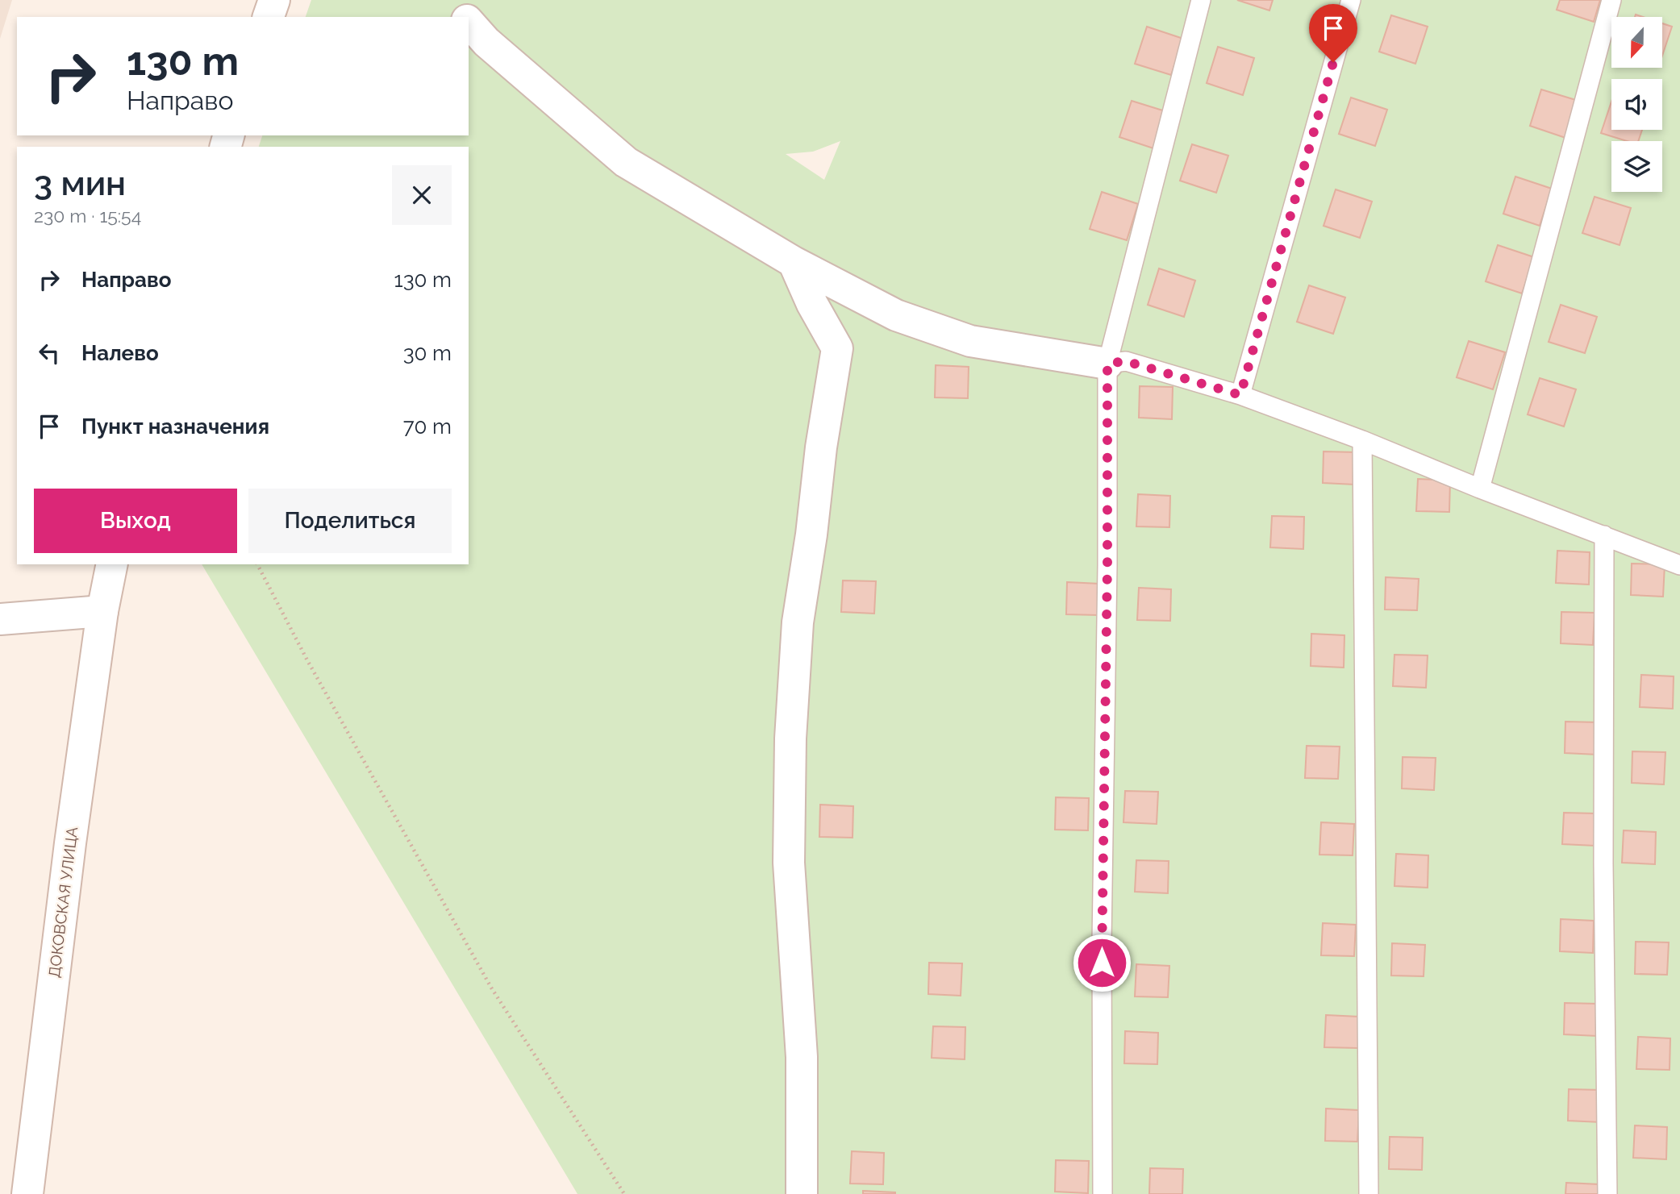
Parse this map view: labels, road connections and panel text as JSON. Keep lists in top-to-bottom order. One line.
{"streets":{"street":["ДОКОВСКАЯ УЛИЦА"]},"north":"bottom","page":{"turn":["130 m","Направо"],"heading":["3 мин","230 m · 15:54"],"list":[{"name":"Направо","value":"130 m"},{"name":"Налево","value":"30 m"},{"name":"Пункт назначения","value":"70 m"}],"buttons":["Выход","Поделиться"]}}
